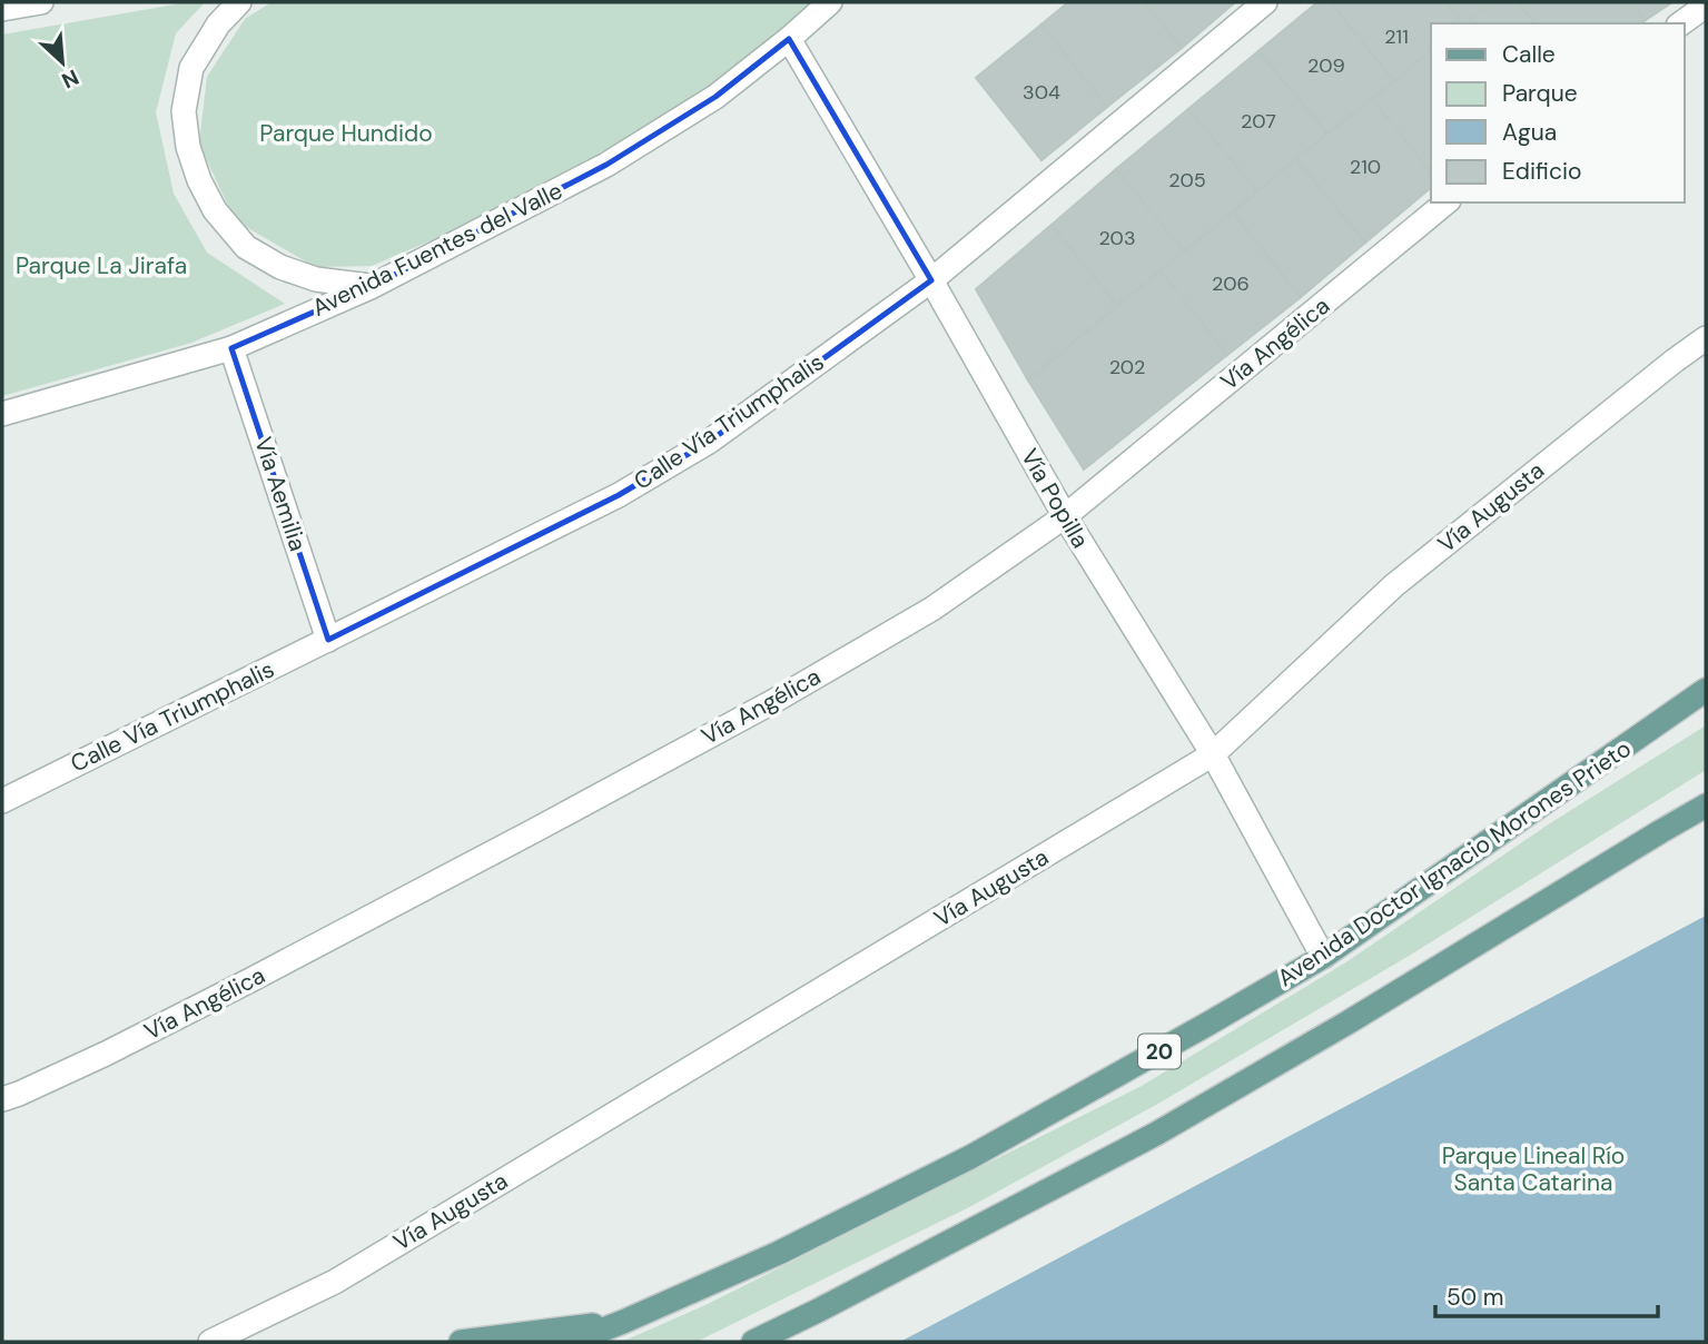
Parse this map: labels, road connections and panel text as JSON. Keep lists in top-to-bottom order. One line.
{"streets":{"main road":["Avenida Doctor Ignacio Morones Prieto","20"],"street":["Avenida Fuentes del Valle","Vía Angélica","Calle Vía Triumphalis","Vía Aemilia","Vía Popilla","Vía Augusta"]},"crossings":[["Avenida Fuentes del Valle","Vía Aemilia"],["Avenida Fuentes del Valle","Vía Popilla"],["Vía Angélica","Vía Popilla"],["Calle Vía Triumphalis","Vía Aemilia"],["Calle Vía Triumphalis","Vía Popilla"],["Vía Popilla","Vía Augusta"],["Vía Popilla","Avenida Doctor Ignacio Morones Prieto"]],"parks":["Parque Hundido","Parque La Jirafa","Parque Lineal Río Santa Catarina"],"house_numbers":["211","209","304","207","210","205","203","206","202"],"legend":["Calle","Parque","Agua","Edificio"],"scale_bar":"50 m","north":"bottom right"}
